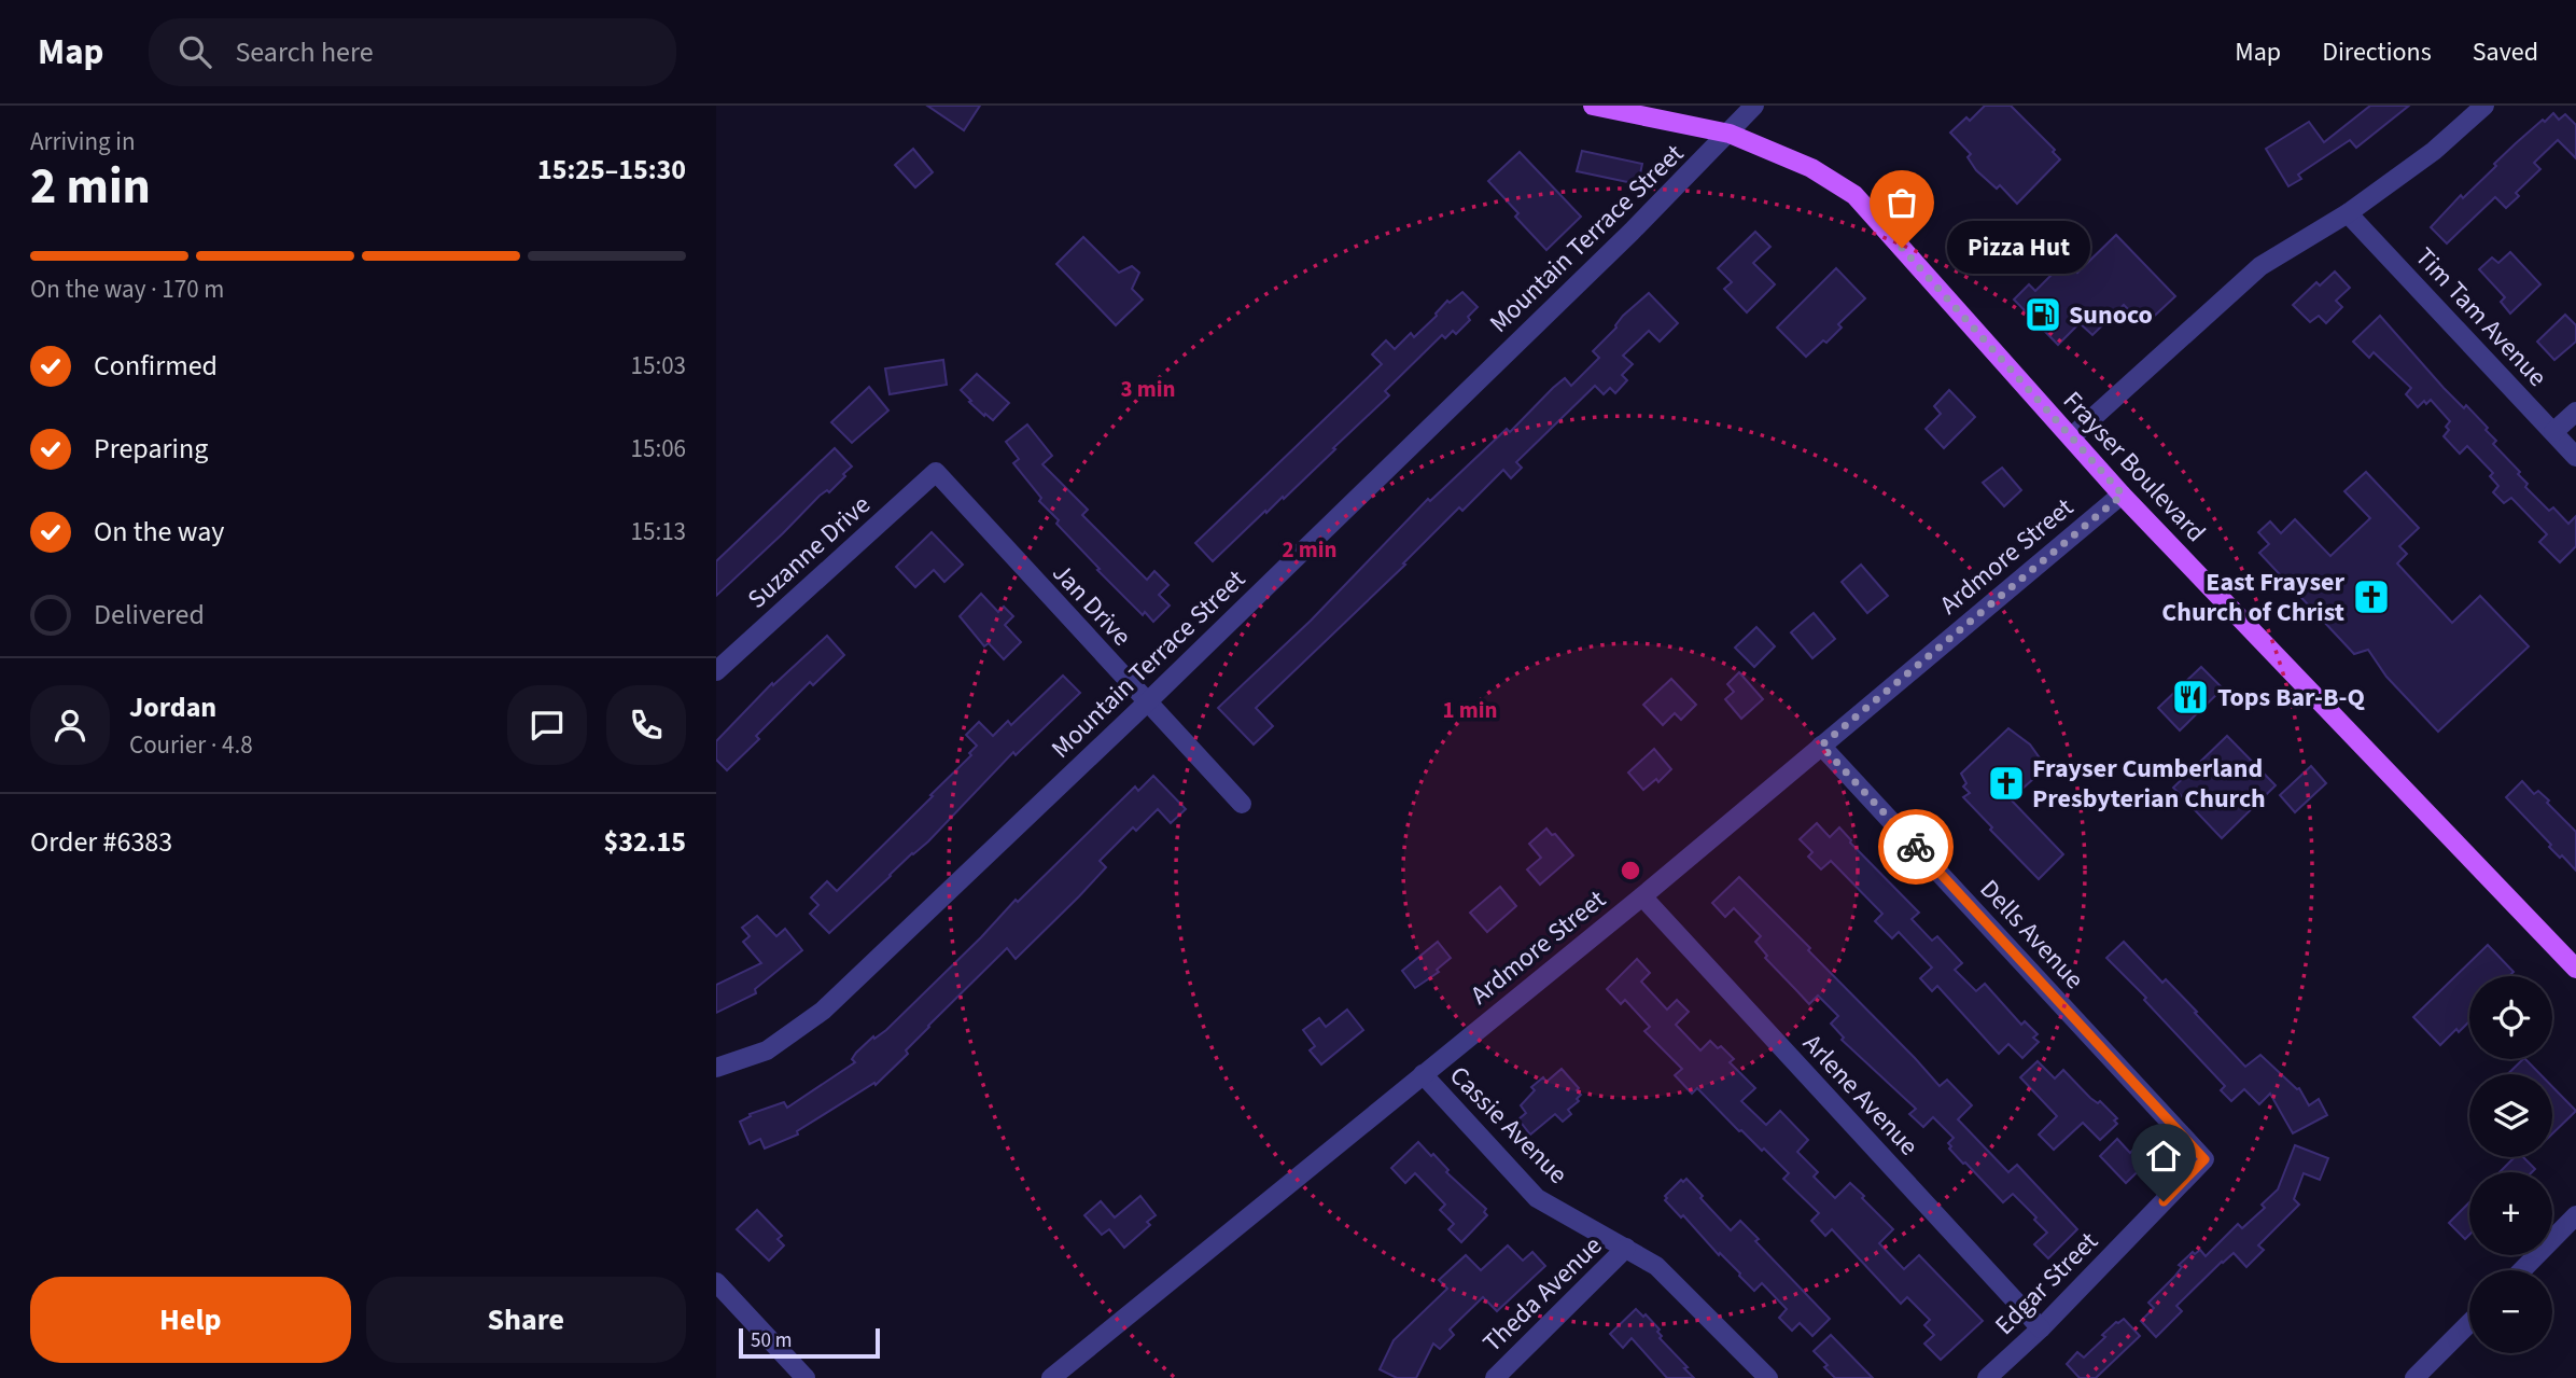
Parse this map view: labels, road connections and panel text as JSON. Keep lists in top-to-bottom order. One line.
{"streets":{"main road":["Frayser Boulevard"],"street":["Mountain Terrace Street","Tim Tam Avenue","Suzanne Drive","Ardmore Street","Jan Drive","Dells Avenue","Arlene Avenue","Cassie Avenue","Edgar Street","Theda Avenue"]},"crossings":[["Mountain Terrace Street","Frayser Boulevard"],["Mountain Terrace Street","Jan Drive"],["Frayser Boulevard","Ardmore Street"],["Suzanne Drive","Jan Drive"],["Ardmore Street","Dells Avenue"],["Ardmore Street","Arlene Avenue"],["Ardmore Street","Cassie Avenue"],["Dells Avenue","Edgar Street"],["Arlene Avenue","Edgar Street"],["Cassie Avenue","Theda Avenue"]],"places":{"other":["Pizza Hut"],"fuel station":["Sunoco"],"church":["East Frayser Church of Christ","Frayser Cumberland Presbyterian Church"],"restaurant":["Tops Bar-B-Q"]},"scale_bar":"50 m","page":{"header":"Map","search":"Search here","nav":["Map","Directions","Saved"],"heading":["2 min","Arriving in","15:25–15:30"],"panel":["Jordan","Courier · 4.8","Order #6383","$32.15"],"bubble":"Pizza Hut","bar":"On the way · 170 m","list":[["Confirmed","15:03"],["Preparing","15:06"],["On the way","15:13"],"Delivered"],"map_buttons":["+","−"],"buttons":["Help","Share"],"scale":"50 m"},"rings":["3 min","2 min","1 min"]}
